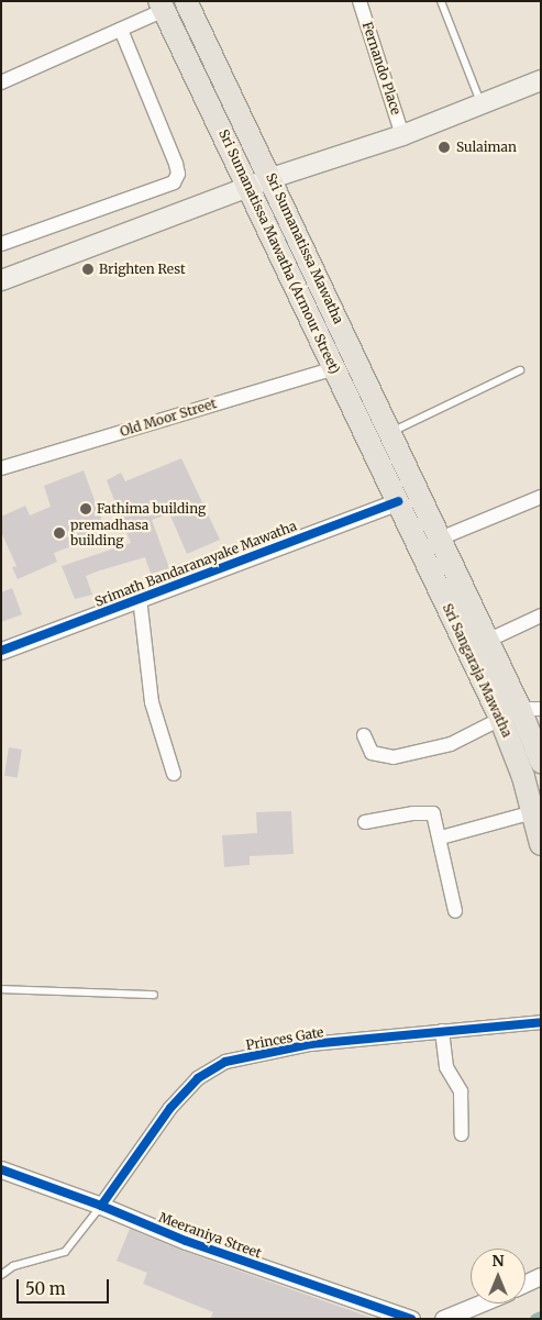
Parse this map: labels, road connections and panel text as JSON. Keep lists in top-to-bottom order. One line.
{"streets":{"main road":["Sri Sumanatissa Mawatha","Sri Sumanatissa Mawatha (Armour Street)","Sri Sangaraja Mawatha"],"street":["Fernando Place","Old Moor Street","Srimath Bandaranayake Mawatha","Princes Gate","Meeraniya Street"]},"crossings":[["Sri Sumanatissa Mawatha","Sri Sangaraja Mawatha"],["Sri Sumanatissa Mawatha (Armour Street)","Old Moor Street"],["Sri Sumanatissa Mawatha (Armour Street)","Srimath Bandaranayake Mawatha"],["Sri Sumanatissa Mawatha (Armour Street)","Sri Sangaraja Mawatha"],["Srimath Bandaranayake Mawatha","Sri Sangaraja Mawatha"],["Princes Gate","Meeraniya Street"]],"places":["Sulaiman","Brighten Rest","Fathima building","premadhasa building"],"scale_bar":"50 m","north":"top"}
